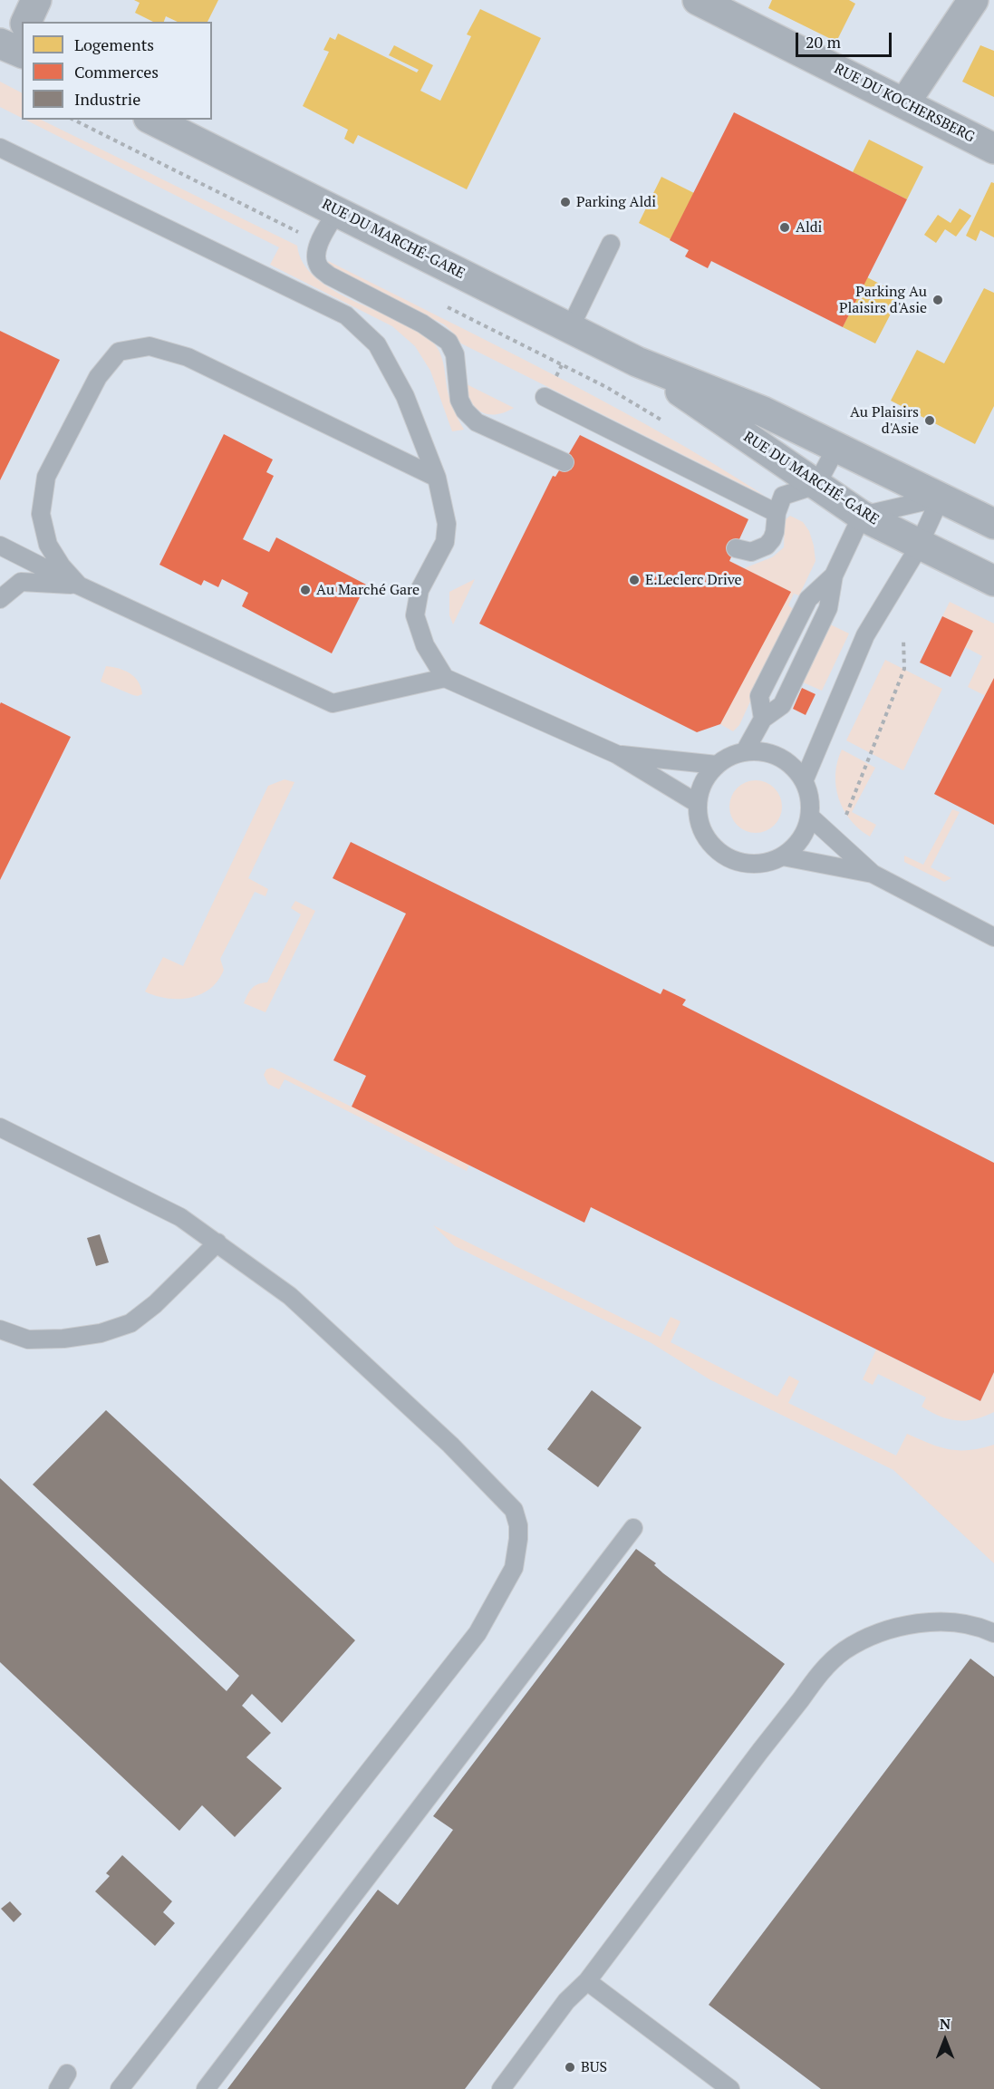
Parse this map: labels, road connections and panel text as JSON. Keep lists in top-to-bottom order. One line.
{"streets":{"street":["RUE DU KOCHERSBERG","RUE DU MARCHÉ-GARE"]},"places":["Parking Aldi","Aldi","Parking Au Plaisirs d'Asie","Au Plaisirs d'Asie","E.Leclerc Drive","Au Marché Gare","BUS"],"legend":["Logements","Commerces","Industrie"],"scale_bar":"20 m","north":"top"}
